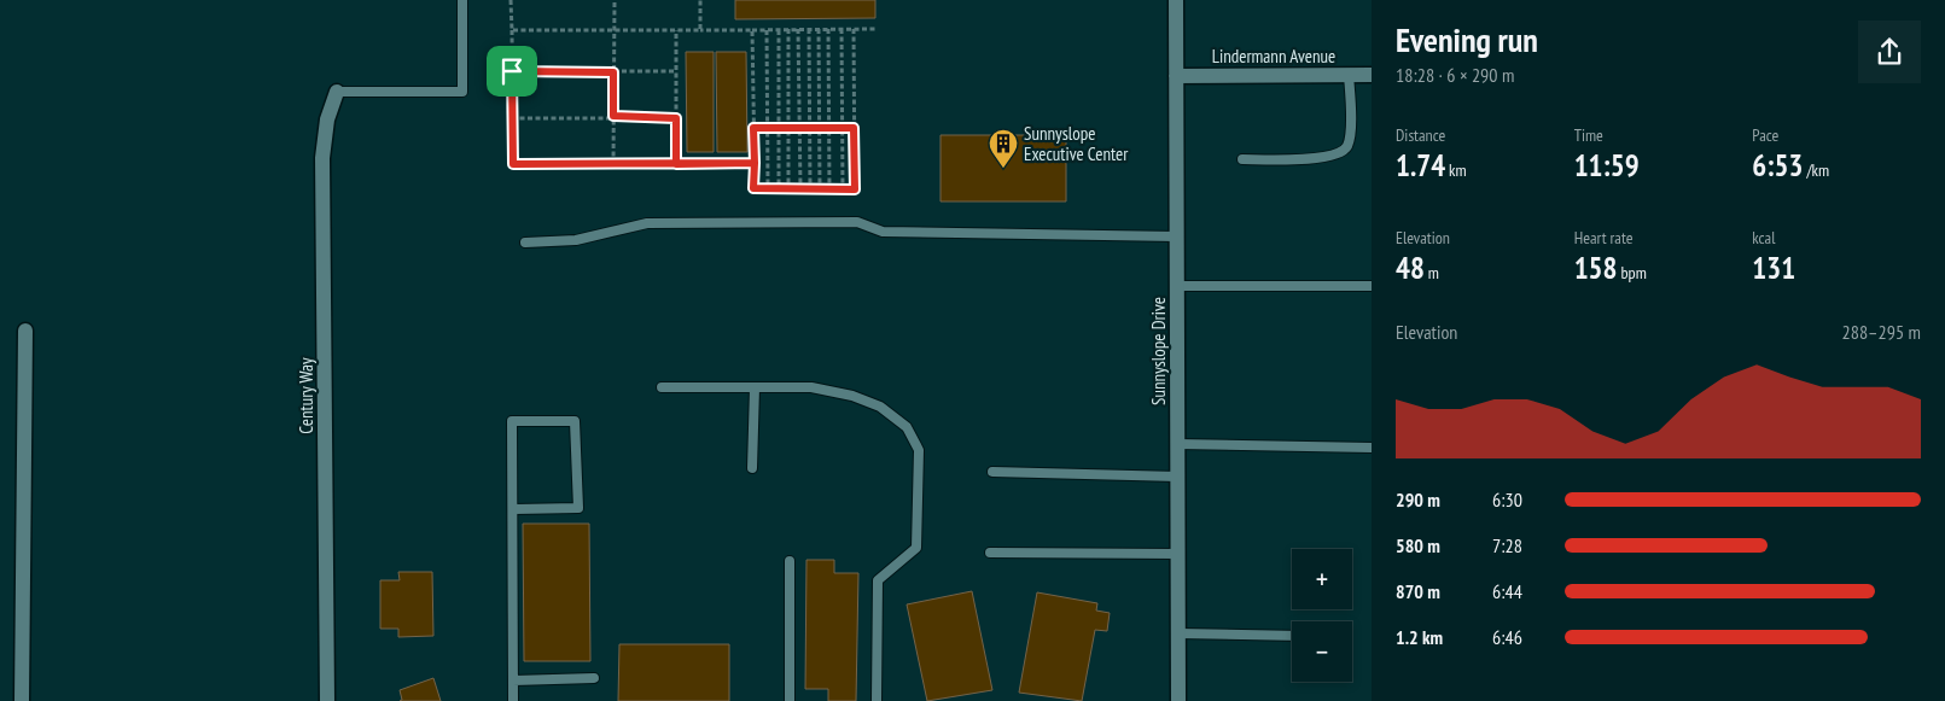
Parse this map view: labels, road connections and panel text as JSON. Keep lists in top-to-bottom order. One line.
{"streets":{"street":["Lindermann Avenue","Sunnyslope Drive","Century Way"]},"crossings":[["Lindermann Avenue","Sunnyslope Drive"]],"places":{"building":["Sunnyslope Executive Center"]},"page":{"heading":["Evening run","18:28 · 6 × 290 m"],"stats":[["Distance","1.74 km"],["Time","11:59"],["Pace","6:53 /km"],["Elevation","48 m"],["Heart rate","158 bpm"],["kcal","131"]],"chart":["Elevation","288–295 m"],"list":[{"name":"290 m","note":"6:30"},{"name":"580 m","note":"7:28"},{"name":"870 m","note":"6:44"},{"name":"1.2 km","note":"6:46"}],"map_buttons":["+","−"]}}
